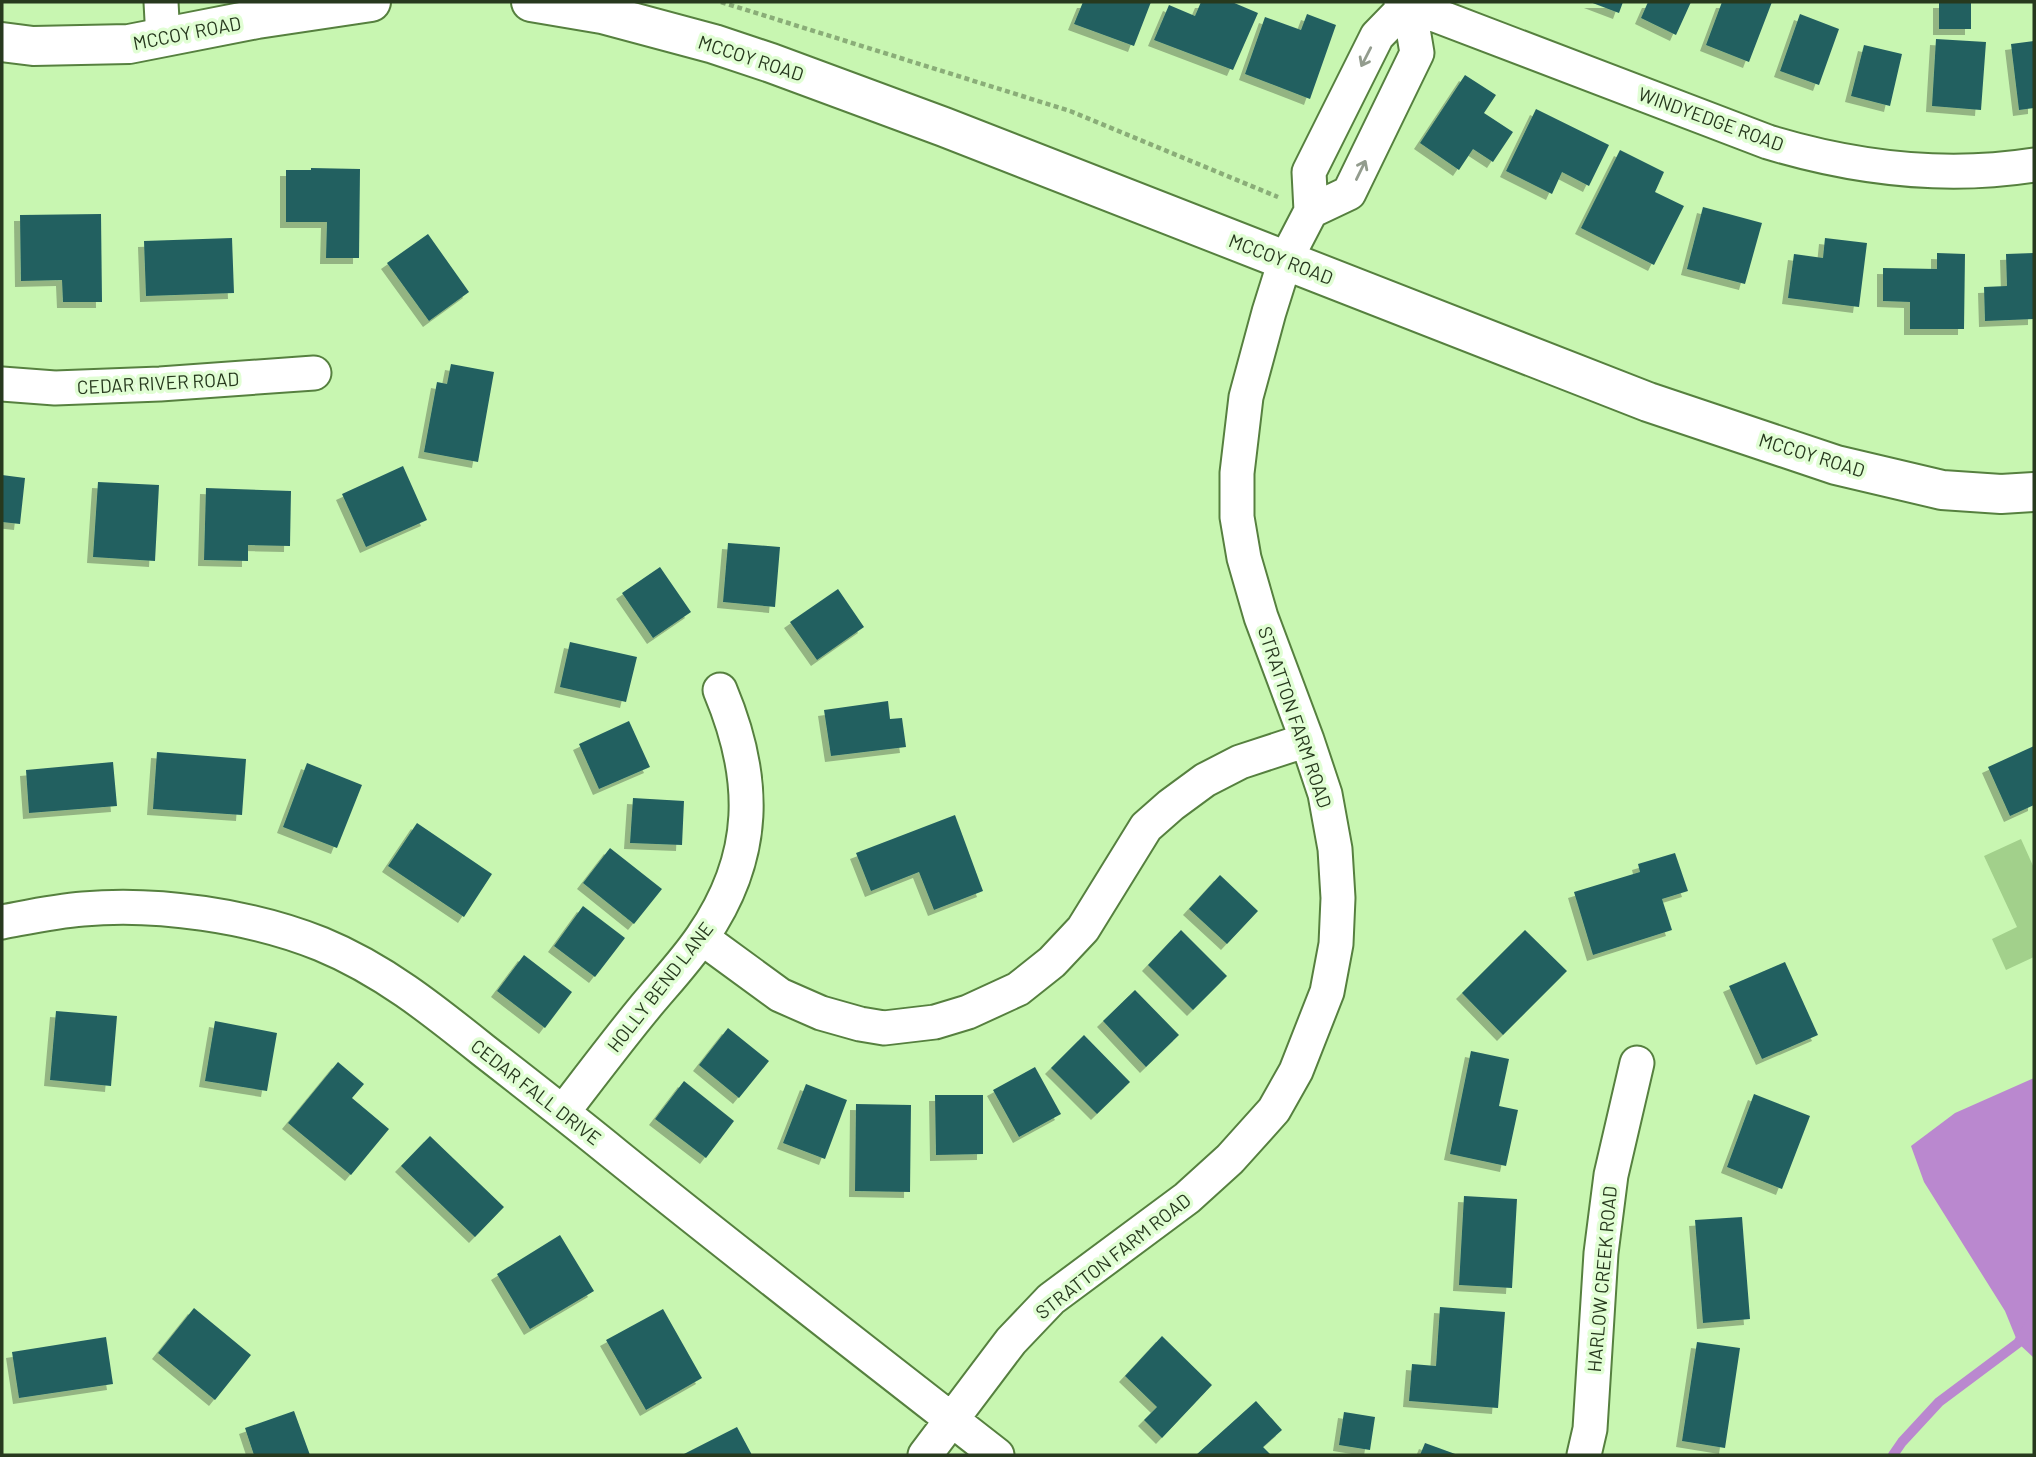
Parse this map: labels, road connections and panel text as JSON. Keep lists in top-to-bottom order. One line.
{"streets":{"main road":["MCCOY ROAD"],"street":["WINDYEDGE ROAD","CEDAR RIVER ROAD","STRATTON FARM ROAD","HOLLY BEND LANE","CEDAR FALL DRIVE","HARLOW CREEK ROAD"]},"crossings":[["MCCOY ROAD","STRATTON FARM ROAD"],["STRATTON FARM ROAD","CEDAR FALL DRIVE"],["HOLLY BEND LANE","CEDAR FALL DRIVE"]]}
